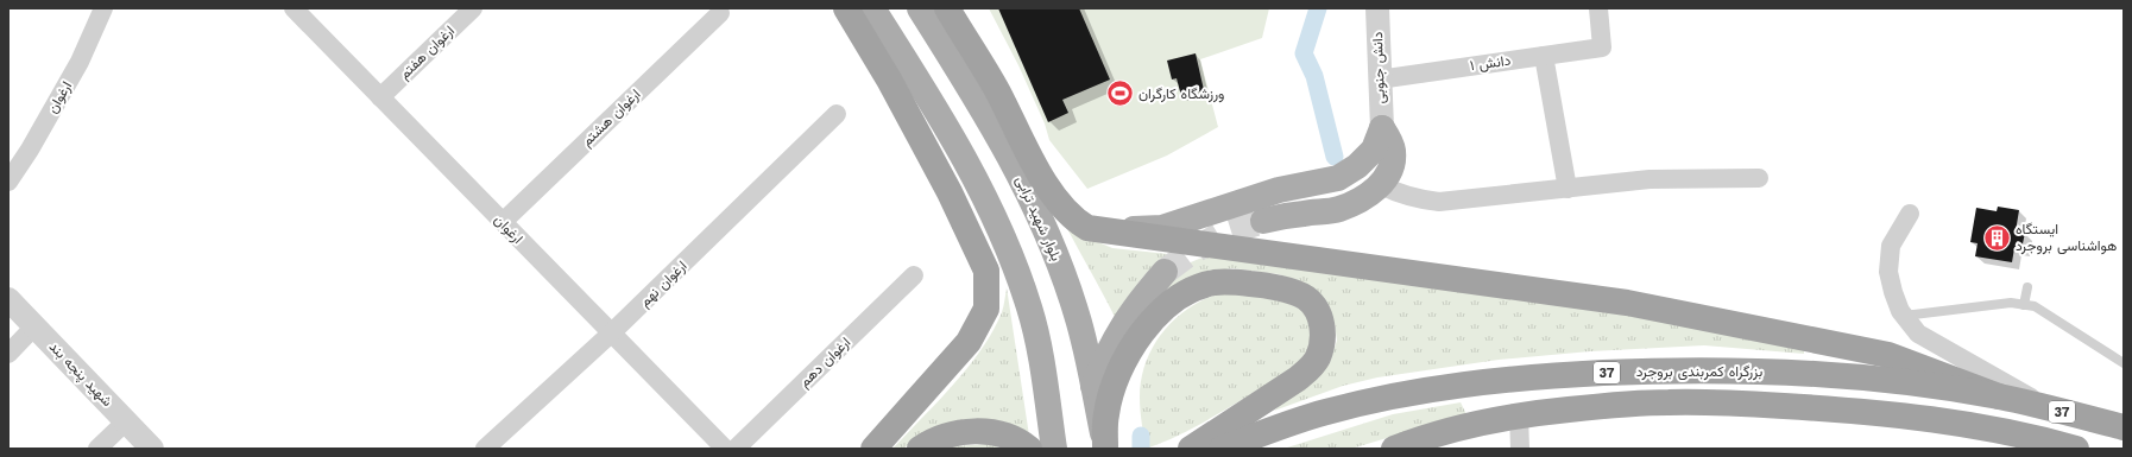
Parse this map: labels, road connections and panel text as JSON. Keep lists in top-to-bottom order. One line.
{"streets":{"highway":["بزرگراه کمربندی بروجرد","37"],"main road":["بلوار شهید ترابی"],"street":["ارغوان هفتم","دانش ۱","دانش جنوبی","ارغوان","ارغوان هشتم","ارغوان نهم","ارغوان دهم","شهید پنجه بند"]},"crossings":[["ارغوان هفتم","ارغوان"],["دانش ۱","دانش جنوبی"],["ارغوان","ارغوان هشتم"],["ارغوان","ارغوان نهم"]],"places":{"sports":["ورزشگاه کارگران"],"building":["ایستگاه هواشناسی بروجرد"]}}
